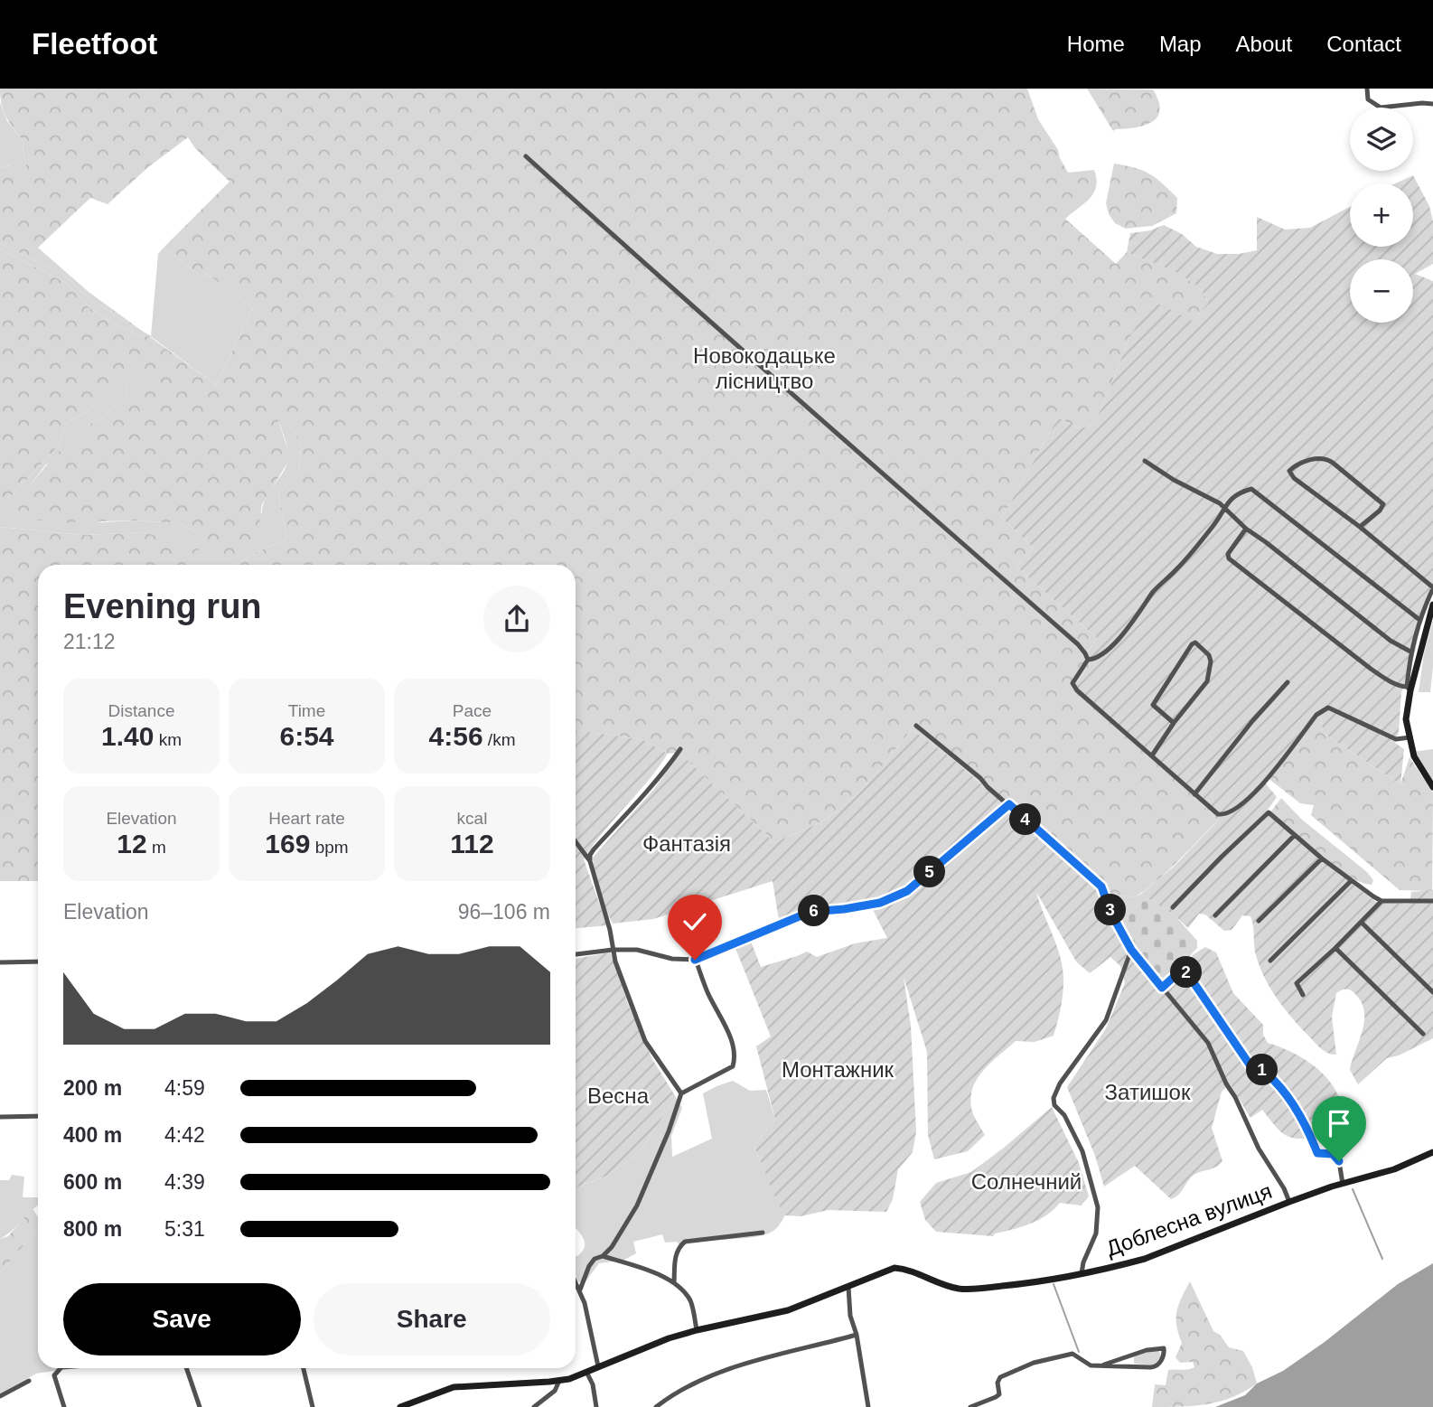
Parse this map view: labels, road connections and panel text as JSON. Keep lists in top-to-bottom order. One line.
{"streets":{"street":["Доблесна вулиця"]},"parks":["Новокодацьке лісництво","Фантазія","Монтажник","Затишок","Весна","Солнечний"],"page":{"header":"Fleetfoot","nav":["Home","Map","About","Contact"],"map_buttons":["+","−"],"heading":["Evening run","21:12"],"stats":[["Distance","1.40 km"],["Time","6:54"],["Pace","4:56 /km"],["Elevation","12 m"],["Heart rate","169 bpm"],["kcal","112"]],"pins":["4","5","3","6","2","1"],"chart":["Elevation","96–106 m"],"list":[{"name":"200 m","note":"4:59"},{"name":"400 m","note":"4:42"},{"name":"600 m","note":"4:39"},{"name":"800 m","note":"5:31"}],"buttons":["Save","Share"]}}
